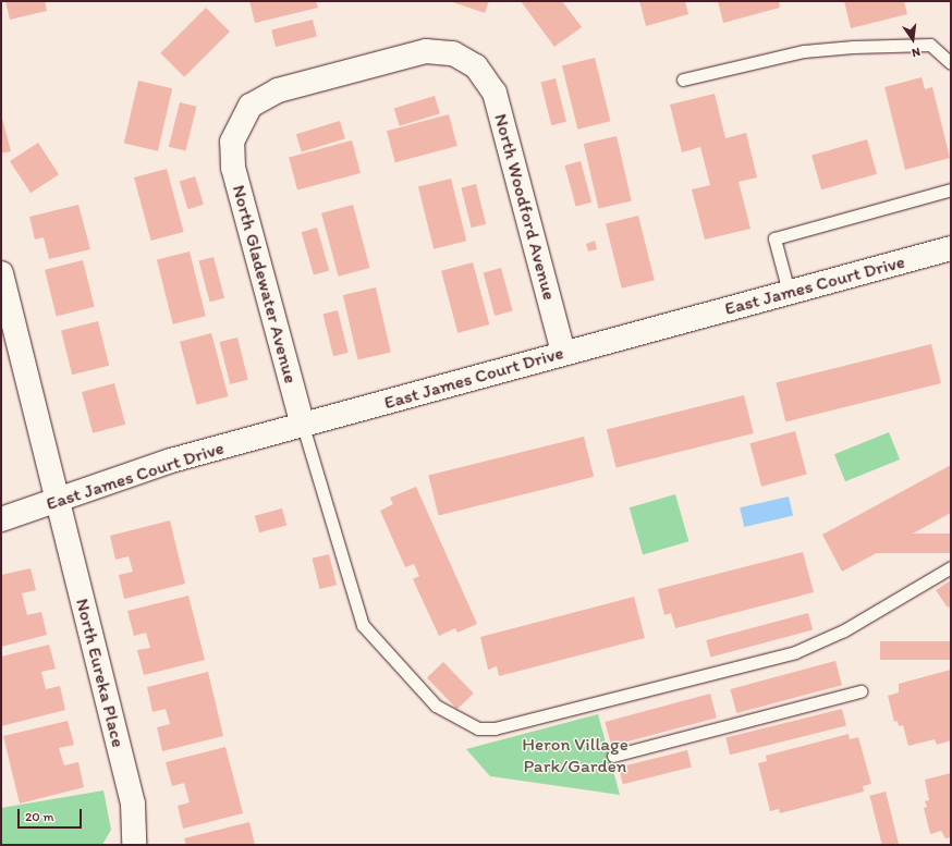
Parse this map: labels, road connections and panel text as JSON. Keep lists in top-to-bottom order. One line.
{"streets":{"street":["North Woodford Avenue","North Gladewater Avenue","East James Court Drive","North Eureka Place"]},"crossings":[["North Woodford Avenue","North Gladewater Avenue"],["North Woodford Avenue","East James Court Drive"],["North Gladewater Avenue","East James Court Drive"],["East James Court Drive","North Eureka Place"]],"parks":["Heron Village Park/Garden"],"scale_bar":"20 m","north":"bottom"}
